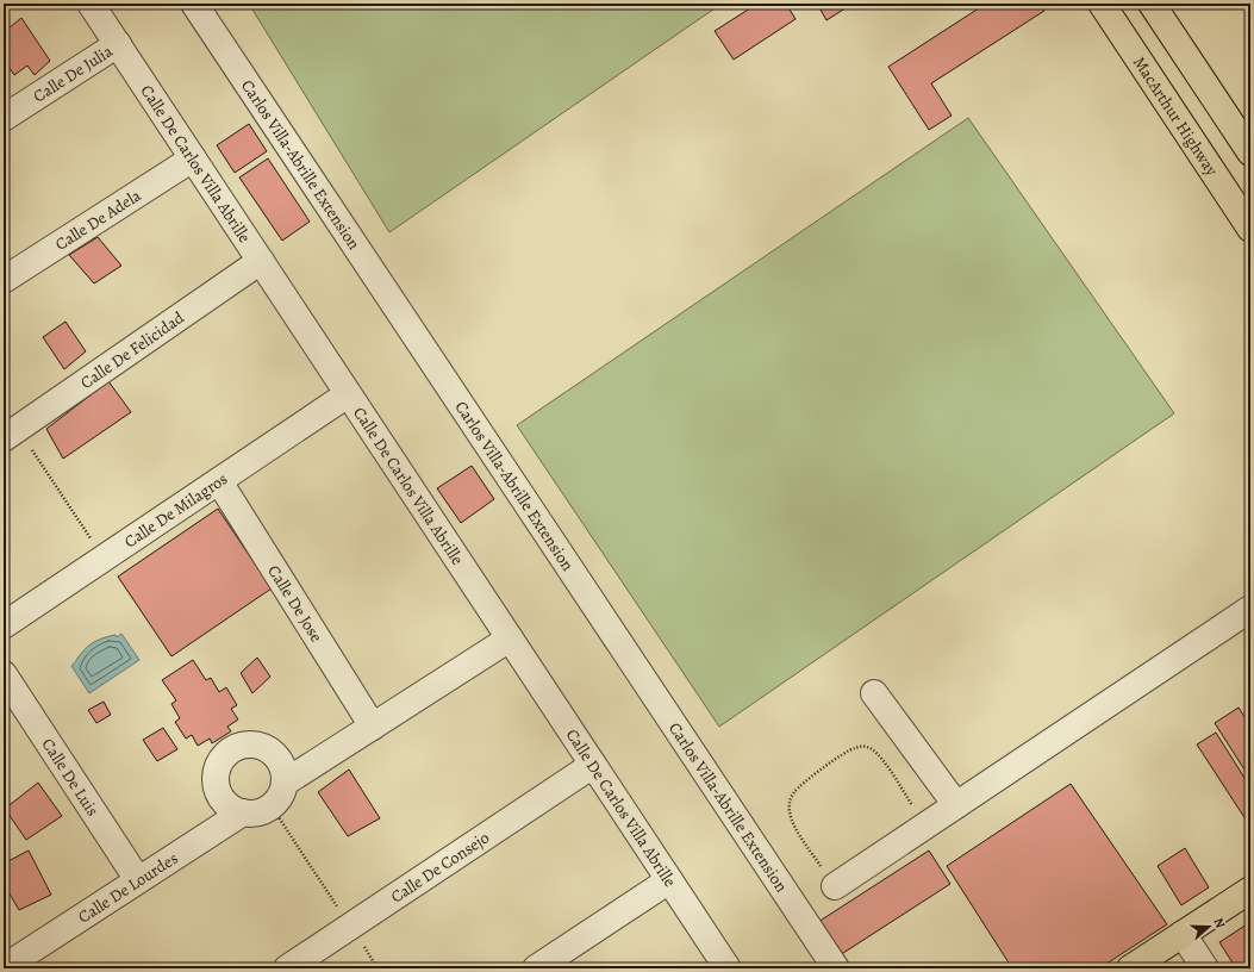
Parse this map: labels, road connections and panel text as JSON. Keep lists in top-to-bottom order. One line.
{"streets":{"main road":["MacArthur Highway"],"street":["Calle De Julia","Calle De Carlos Villa Abrille","Carlos Villa-Abrille Extension","Calle De Adela","Calle De Felicidad","Calle De Milagros","Calle De Jose","Calle De Luis","Calle De Consejo","Calle De Lourdes"]},"crossings":[["Calle De Julia","Calle De Carlos Villa Abrille"],["Calle De Carlos Villa Abrille","Calle De Adela"],["Calle De Carlos Villa Abrille","Calle De Felicidad"],["Calle De Carlos Villa Abrille","Calle De Milagros"],["Calle De Carlos Villa Abrille","Calle De Consejo"],["Calle De Milagros","Calle De Jose"],["Calle De Luis","Calle De Lourdes"]],"north":"right"}
